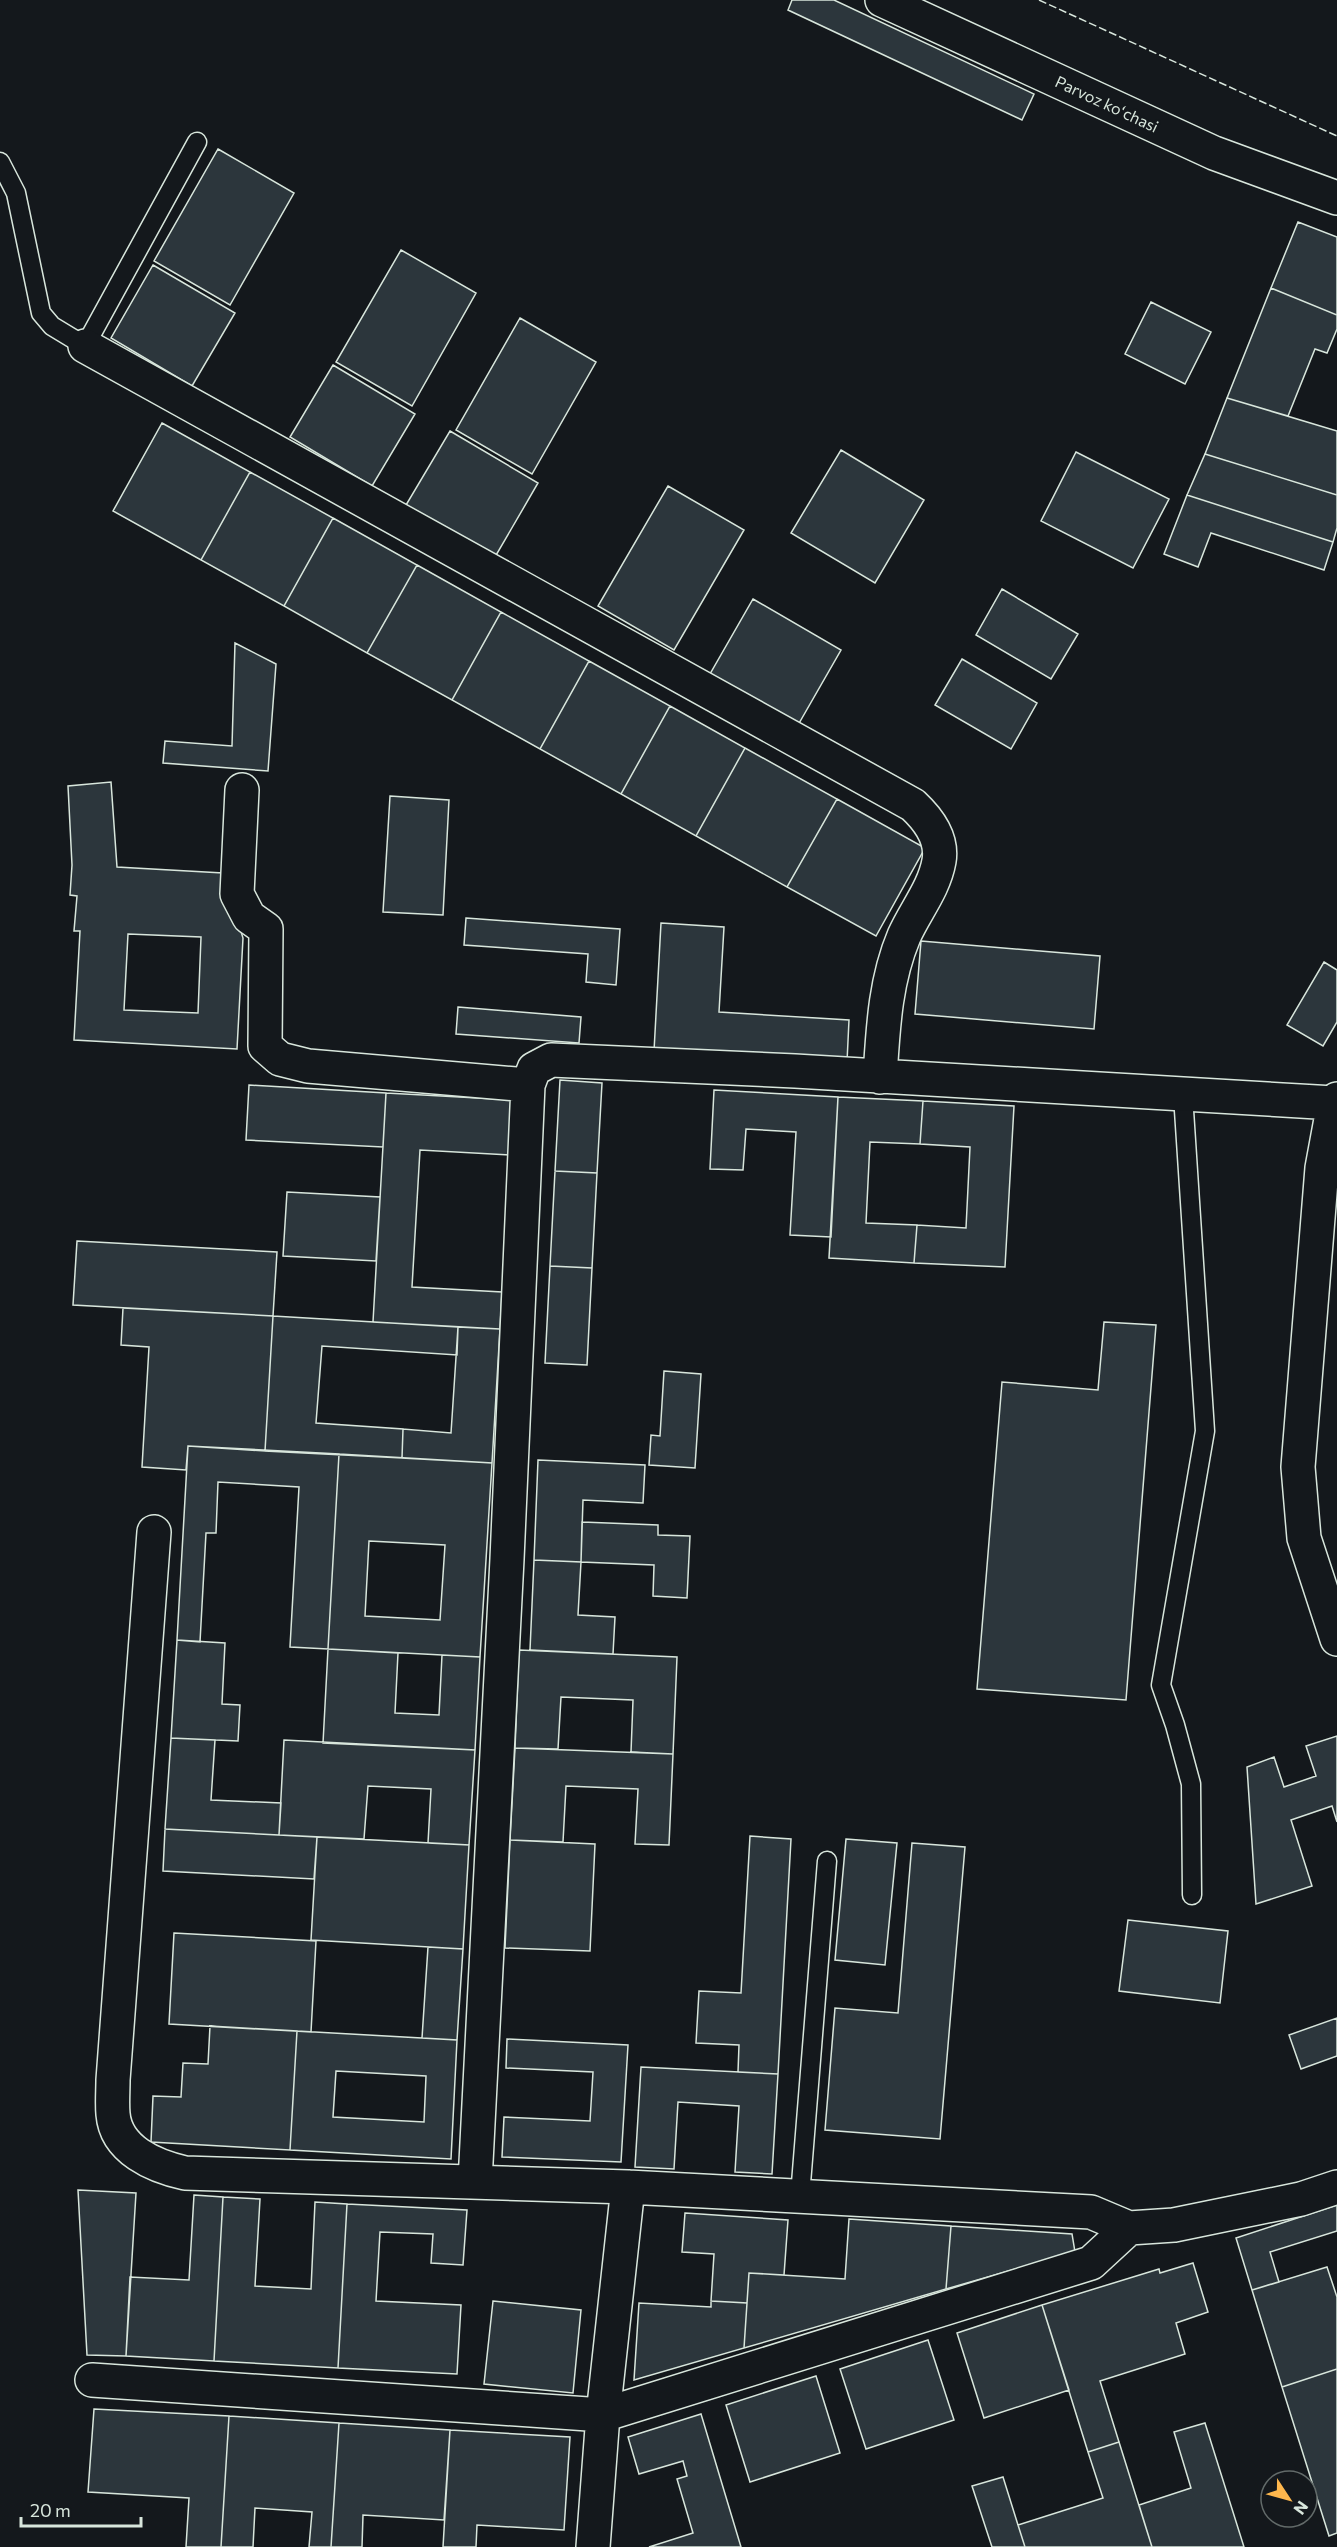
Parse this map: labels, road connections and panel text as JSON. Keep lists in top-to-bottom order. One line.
{"streets":{"street":["Parvoz koʻchasi"]},"scale_bar":"20 m","north":"bottom right"}
